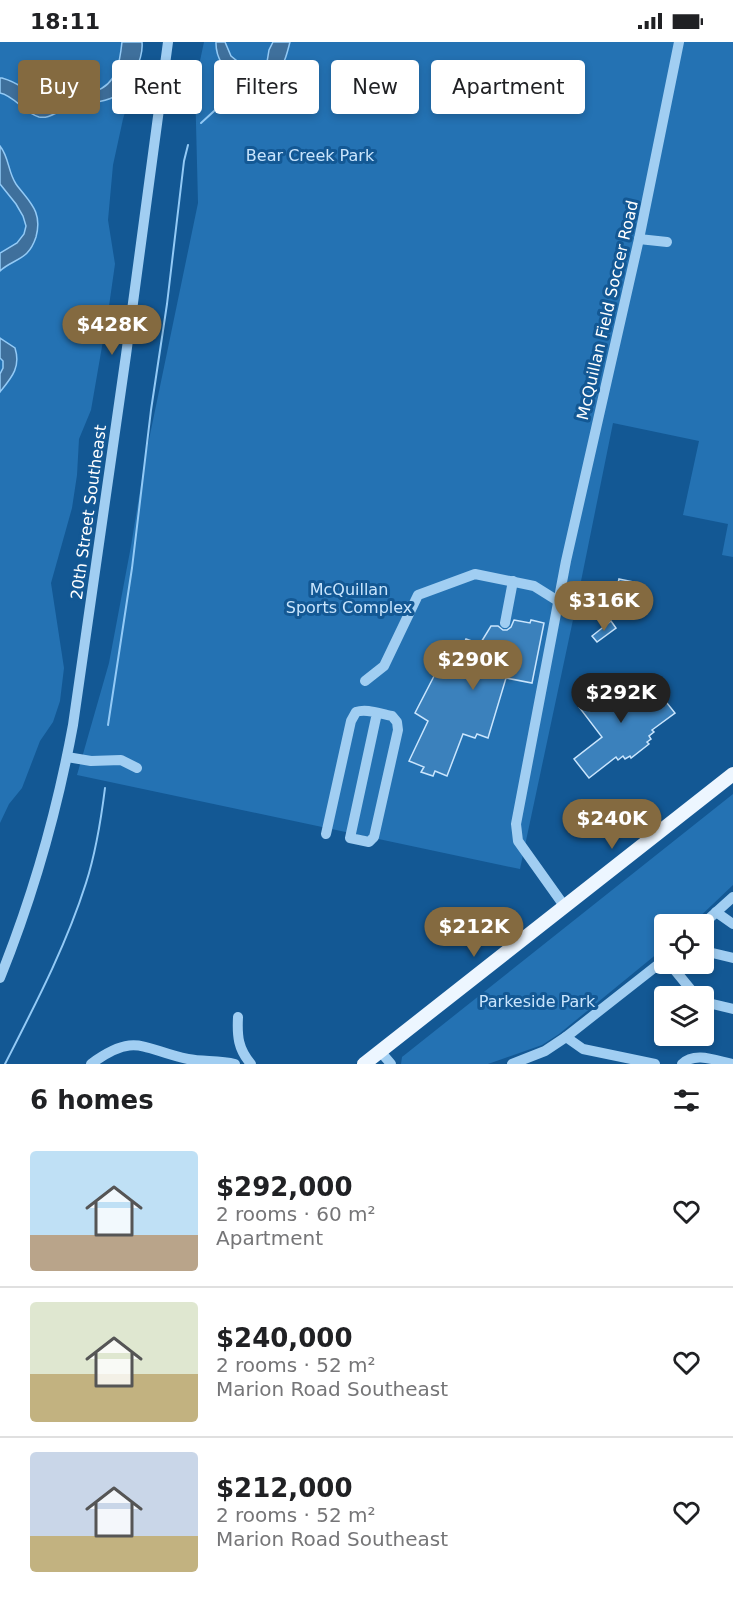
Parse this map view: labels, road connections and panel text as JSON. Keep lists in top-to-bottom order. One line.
{"streets":{"street":["McQuillan Field Soccer Road","20th Street Southeast"]},"parks":["Bear Creek Park","McQuillan Sports Complex","Parkeside Park"],"page":{"status":"18:11","chip":["Buy","Rent","Filters","New","Apartment"],"price":["$428K","$316K","$290K","$292K","$240K","$212K"],"heading":"6 homes","list":[{"name":"$292,000","note":"2 rooms · 60 m² · Apartment"},{"name":"$240,000","note":"2 rooms · 52 m² · Marion Road Southeast"},{"name":"$212,000","note":"2 rooms · 52 m² · Marion Road Southeast"}]}}
